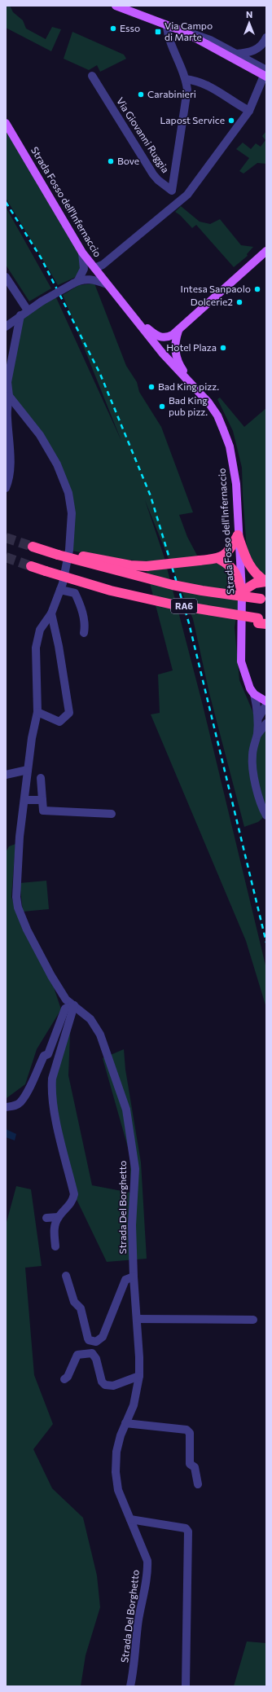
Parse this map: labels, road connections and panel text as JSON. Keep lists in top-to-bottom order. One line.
{"streets":{"highway":["RA6"],"main road":["Strada Fosso dell'Infernaccio"],"street":["Via Giovanni Ruggia","Strada Del Borghetto"]},"places":{"other":["Esso","Carabinieri","Lapost Service","Bove","Intesa Sanpaolo","Dolcerie2","Hotel Plaza","Bad King pizz.","Bad King pub pizz."],"transit":["Via Campo di Marte"]},"north":"top"}
